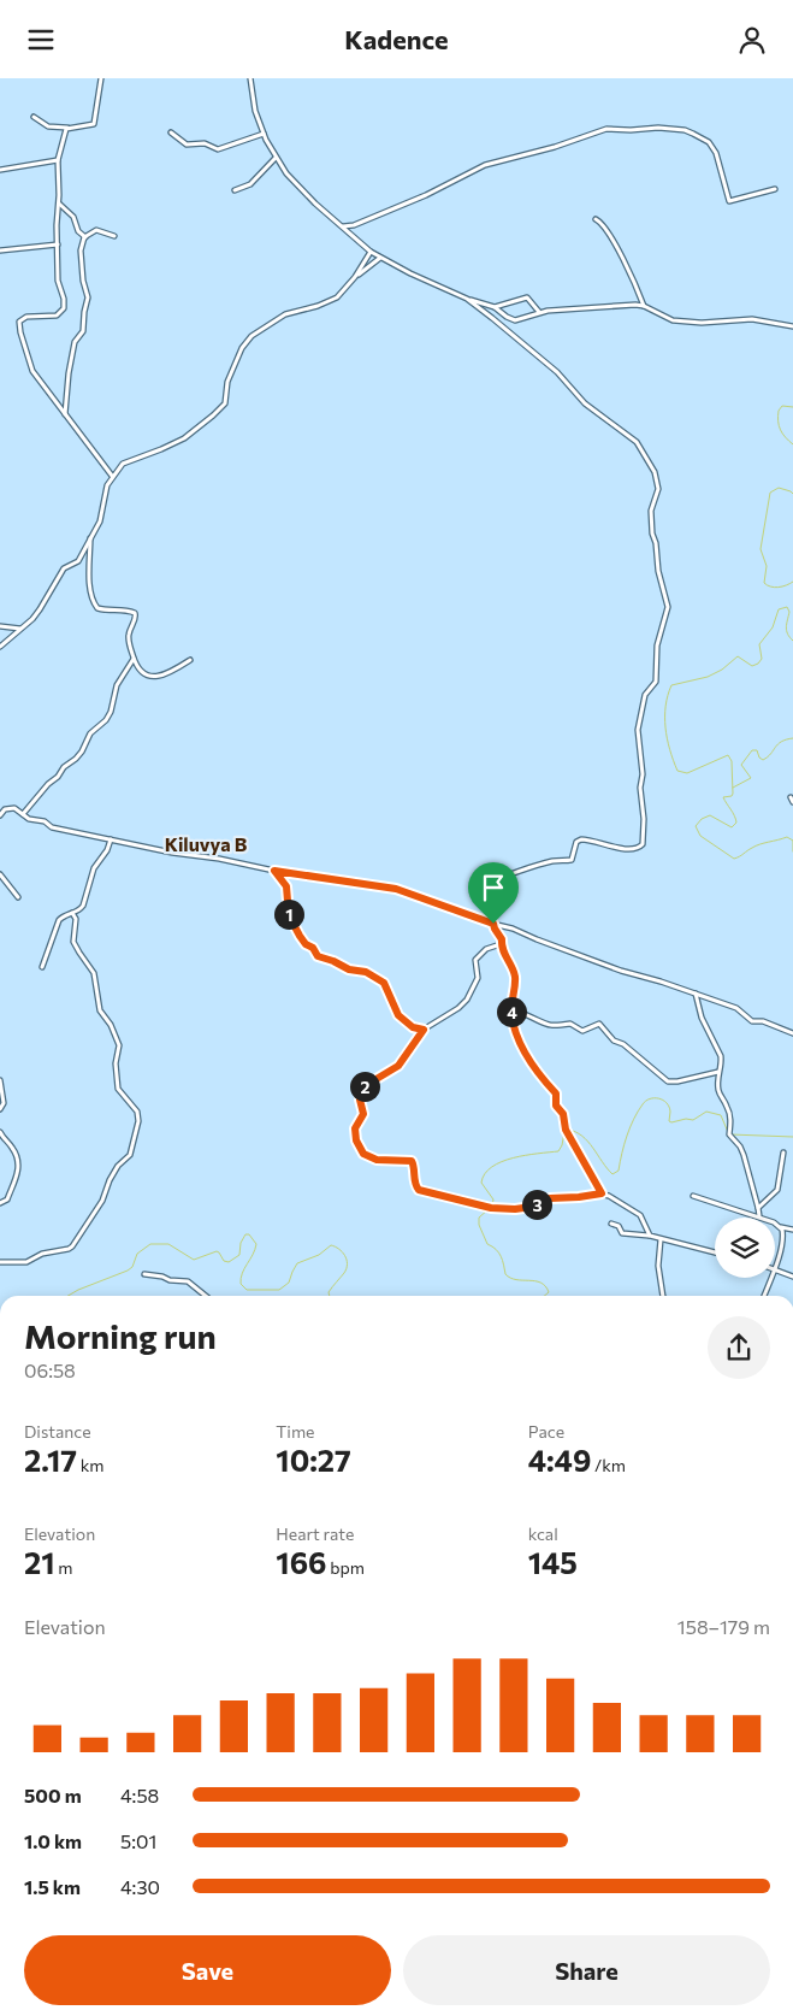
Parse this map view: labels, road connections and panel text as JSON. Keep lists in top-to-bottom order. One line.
{"districts":["Kiluvya B"],"page":{"header":"Kadence","pins":["1","4","2","3"],"heading":["Morning run","06:58"],"stats":[["Distance","2.17 km"],["Time","10:27"],["Pace","4:49 /km"],["Elevation","21 m"],["Heart rate","166 bpm"],["kcal","145"]],"chart":["Elevation","158–179 m"],"list":[{"name":"500 m","note":"4:58"},{"name":"1.0 km","note":"5:01"},{"name":"1.5 km","note":"4:30"}],"buttons":["Save","Share"]}}
